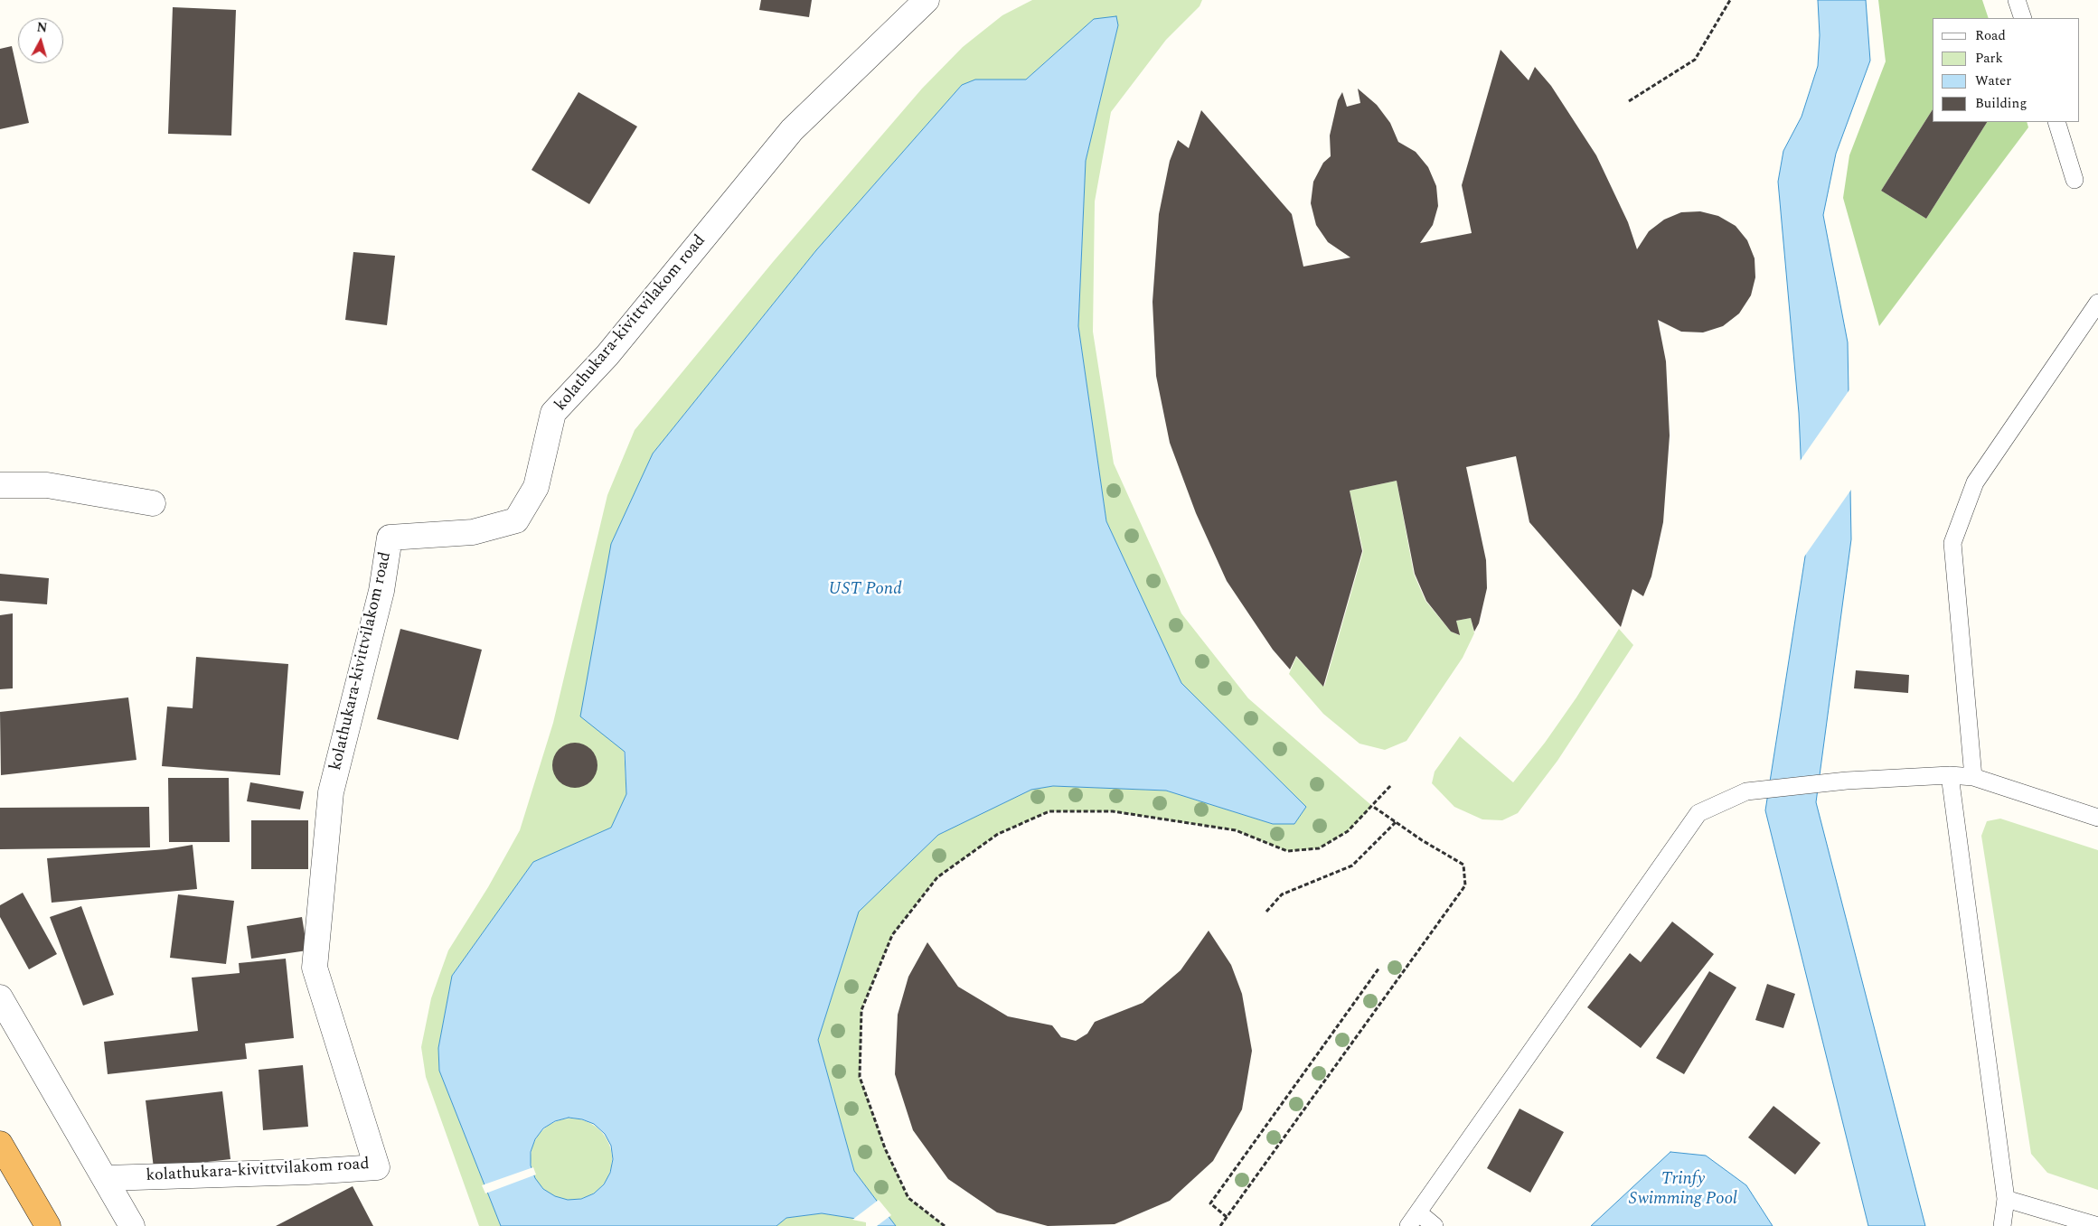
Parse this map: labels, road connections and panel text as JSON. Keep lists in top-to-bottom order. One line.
{"streets":{"street":["kolathukara-kivittvilakom road"]},"water":["UST Pond","Trinfy Swimming Pool"],"legend":["Road","Park","Water","Building"],"north":"top"}
